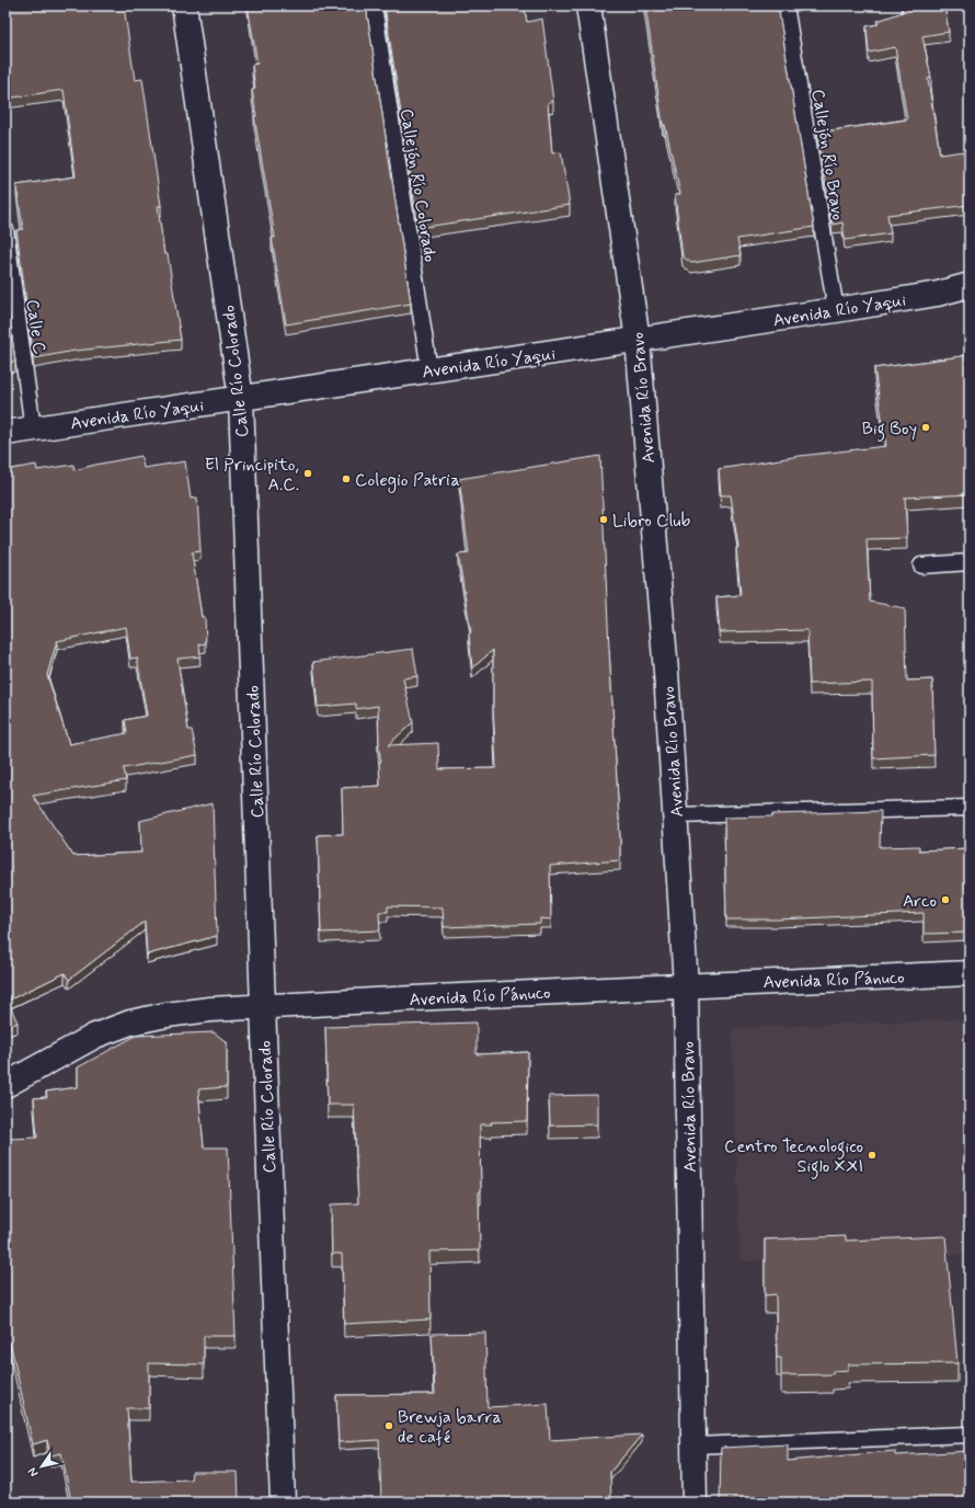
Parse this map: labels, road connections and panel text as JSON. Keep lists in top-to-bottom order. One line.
{"streets":{"street":["Avenida Río Yaqui","Calle Río Colorado","Avenida Río Bravo","Avenida Río Pánuco"],"lane":["Callejón Río Bravo","Callejón Río Colorado","Calle C"]},"crossings":[["Callejón Río Bravo","Avenida Río Yaqui"],["Callejón Río Colorado","Avenida Río Yaqui"],["Avenida Río Yaqui","Calle C"],["Avenida Río Yaqui","Calle Río Colorado"],["Avenida Río Yaqui","Avenida Río Bravo"],["Calle Río Colorado","Avenida Río Pánuco"],["Avenida Río Bravo","Avenida Río Pánuco"]],"places":["Big Boy","El Principito, A.C.","Colegio Patria","Libro Club","Arco","Centro Tecnologico Siglo XXI","Brewja barra de café"],"north":"bottom left"}
